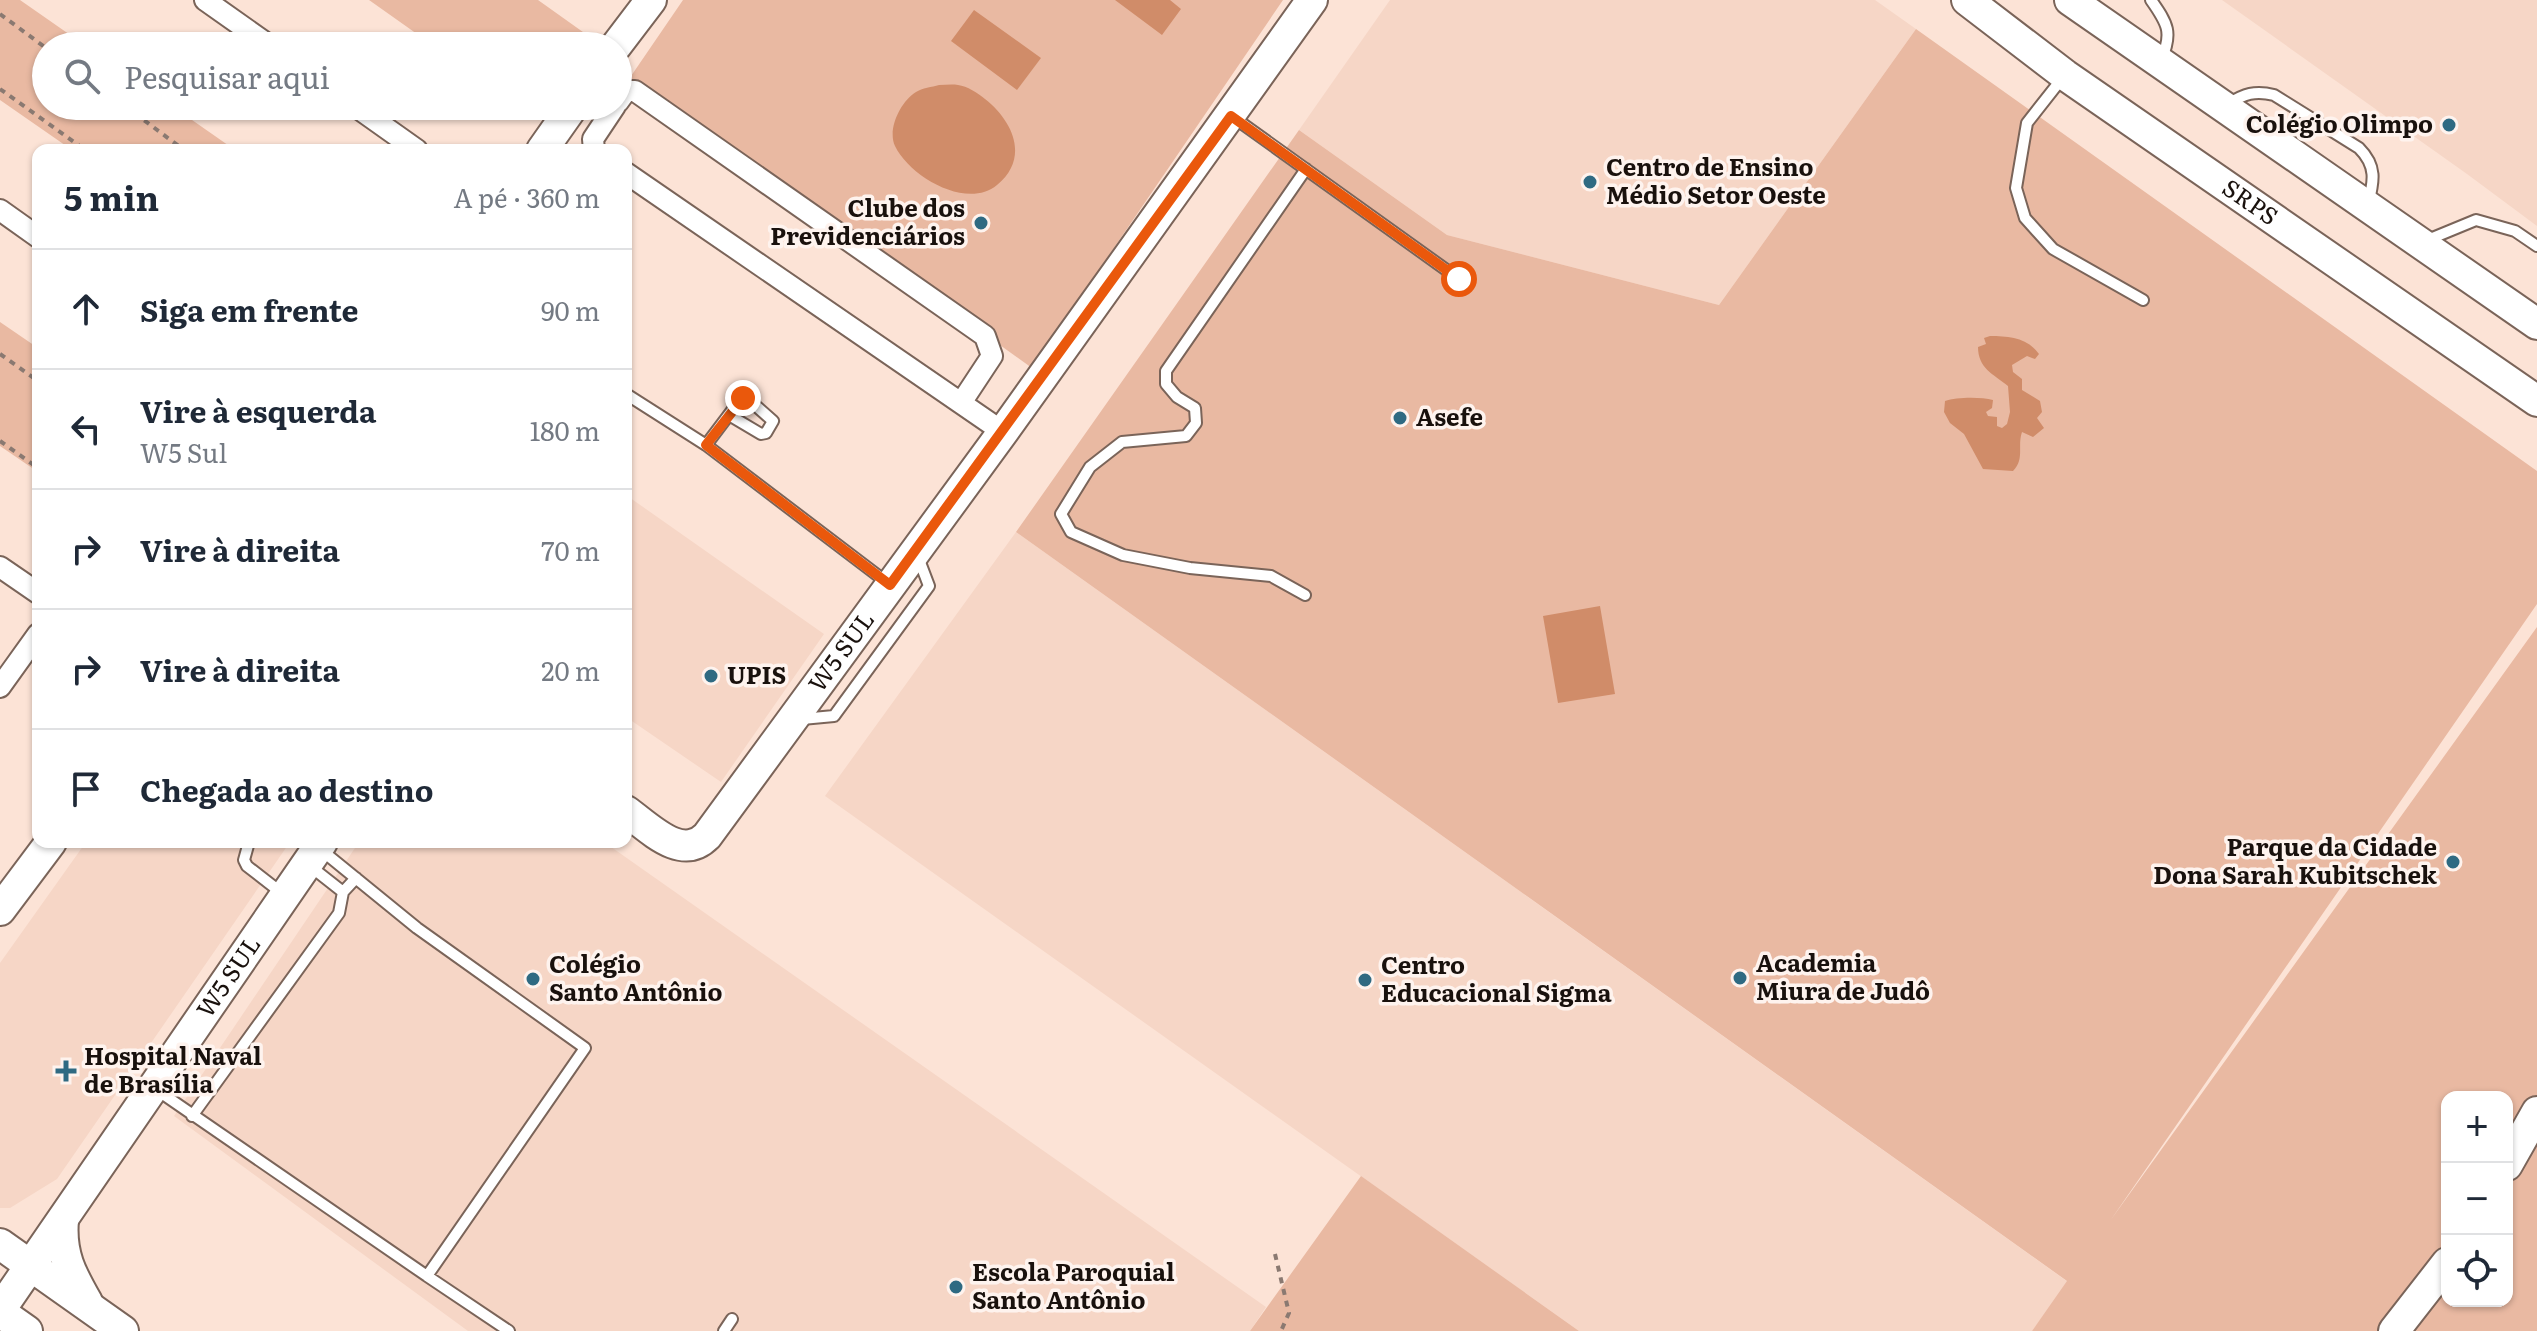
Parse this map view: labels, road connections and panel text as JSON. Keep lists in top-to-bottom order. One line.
{"streets":{"main road":["SRPS","W5 SUL"]},"places":{"other":["Colégio Olimpo","Centro de Ensino Médio Setor Oeste","Clube dos Previdenciários","Asefe","UPIS","Parque da Cidade Dona Sarah Kubitschek","Academia Miura de Judô","Colégio Santo Antônio","Centro Educacional Sigma","Escola Paroquial Santo Antônio"],"health":["Hospital Naval de Brasília"]},"page":{"search":"Pesquisar aqui","heading":["5 min","A pé · 360 m"],"list":[["Siga em frente","90 m"],["Vire à esquerda","W5 Sul","180 m"],["Vire à direita","70 m"],["Vire à direita","20 m"],"Chegada ao destino"],"map_buttons":["+","−"]}}
